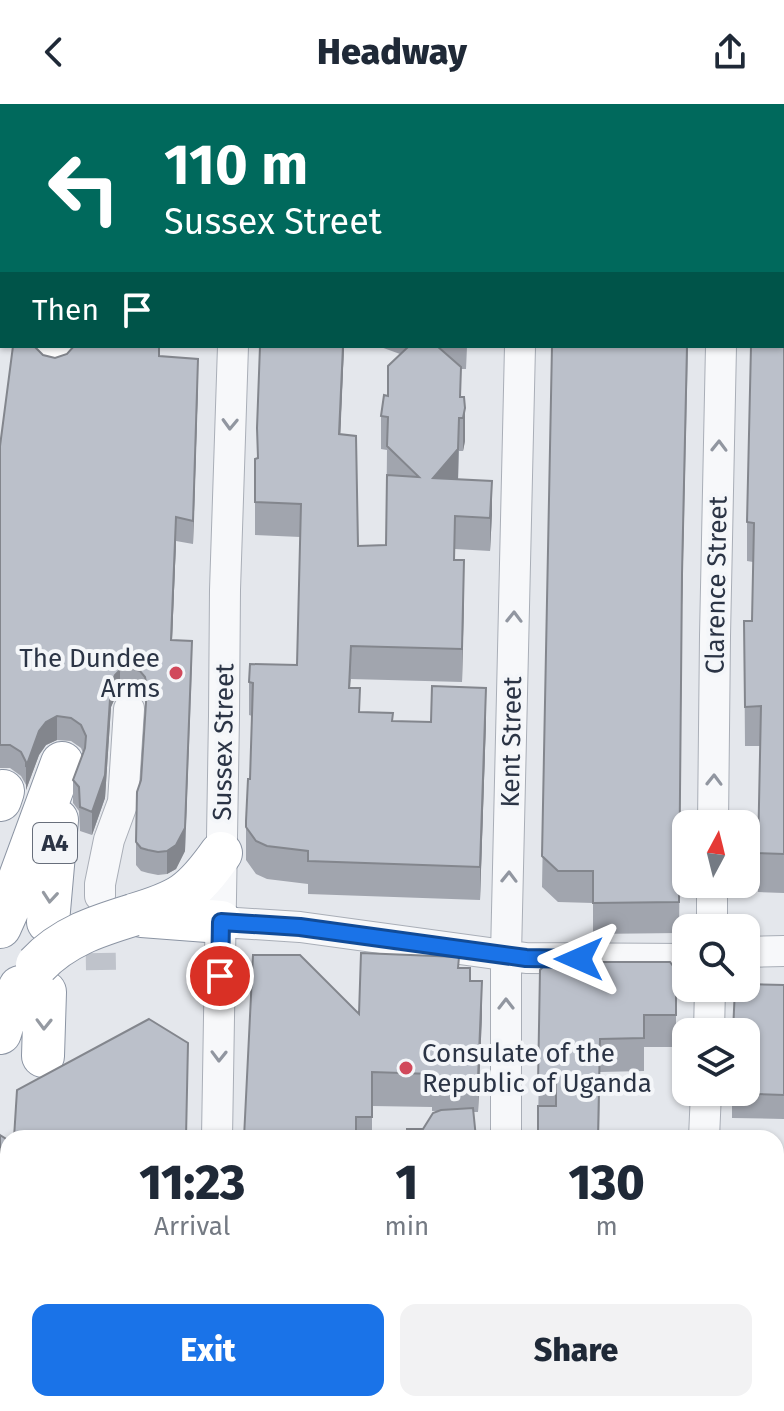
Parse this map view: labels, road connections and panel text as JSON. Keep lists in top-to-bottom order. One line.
{"streets":{"highway":["A4"],"street":["Clarence Street","Sussex Street","Kent Street"]},"one_way":["Clarence Street","Sussex Street","Kent Street"],"places":["The Dundee Arms","Consulate of the Republic of Uganda"],"north":"top","page":{"header":"Headway","turn":["110 m","Sussex Street"],"then":"Then","eta":["11:23","Arrival","1","min","130","m"],"buttons":["Exit","Share"]}}
